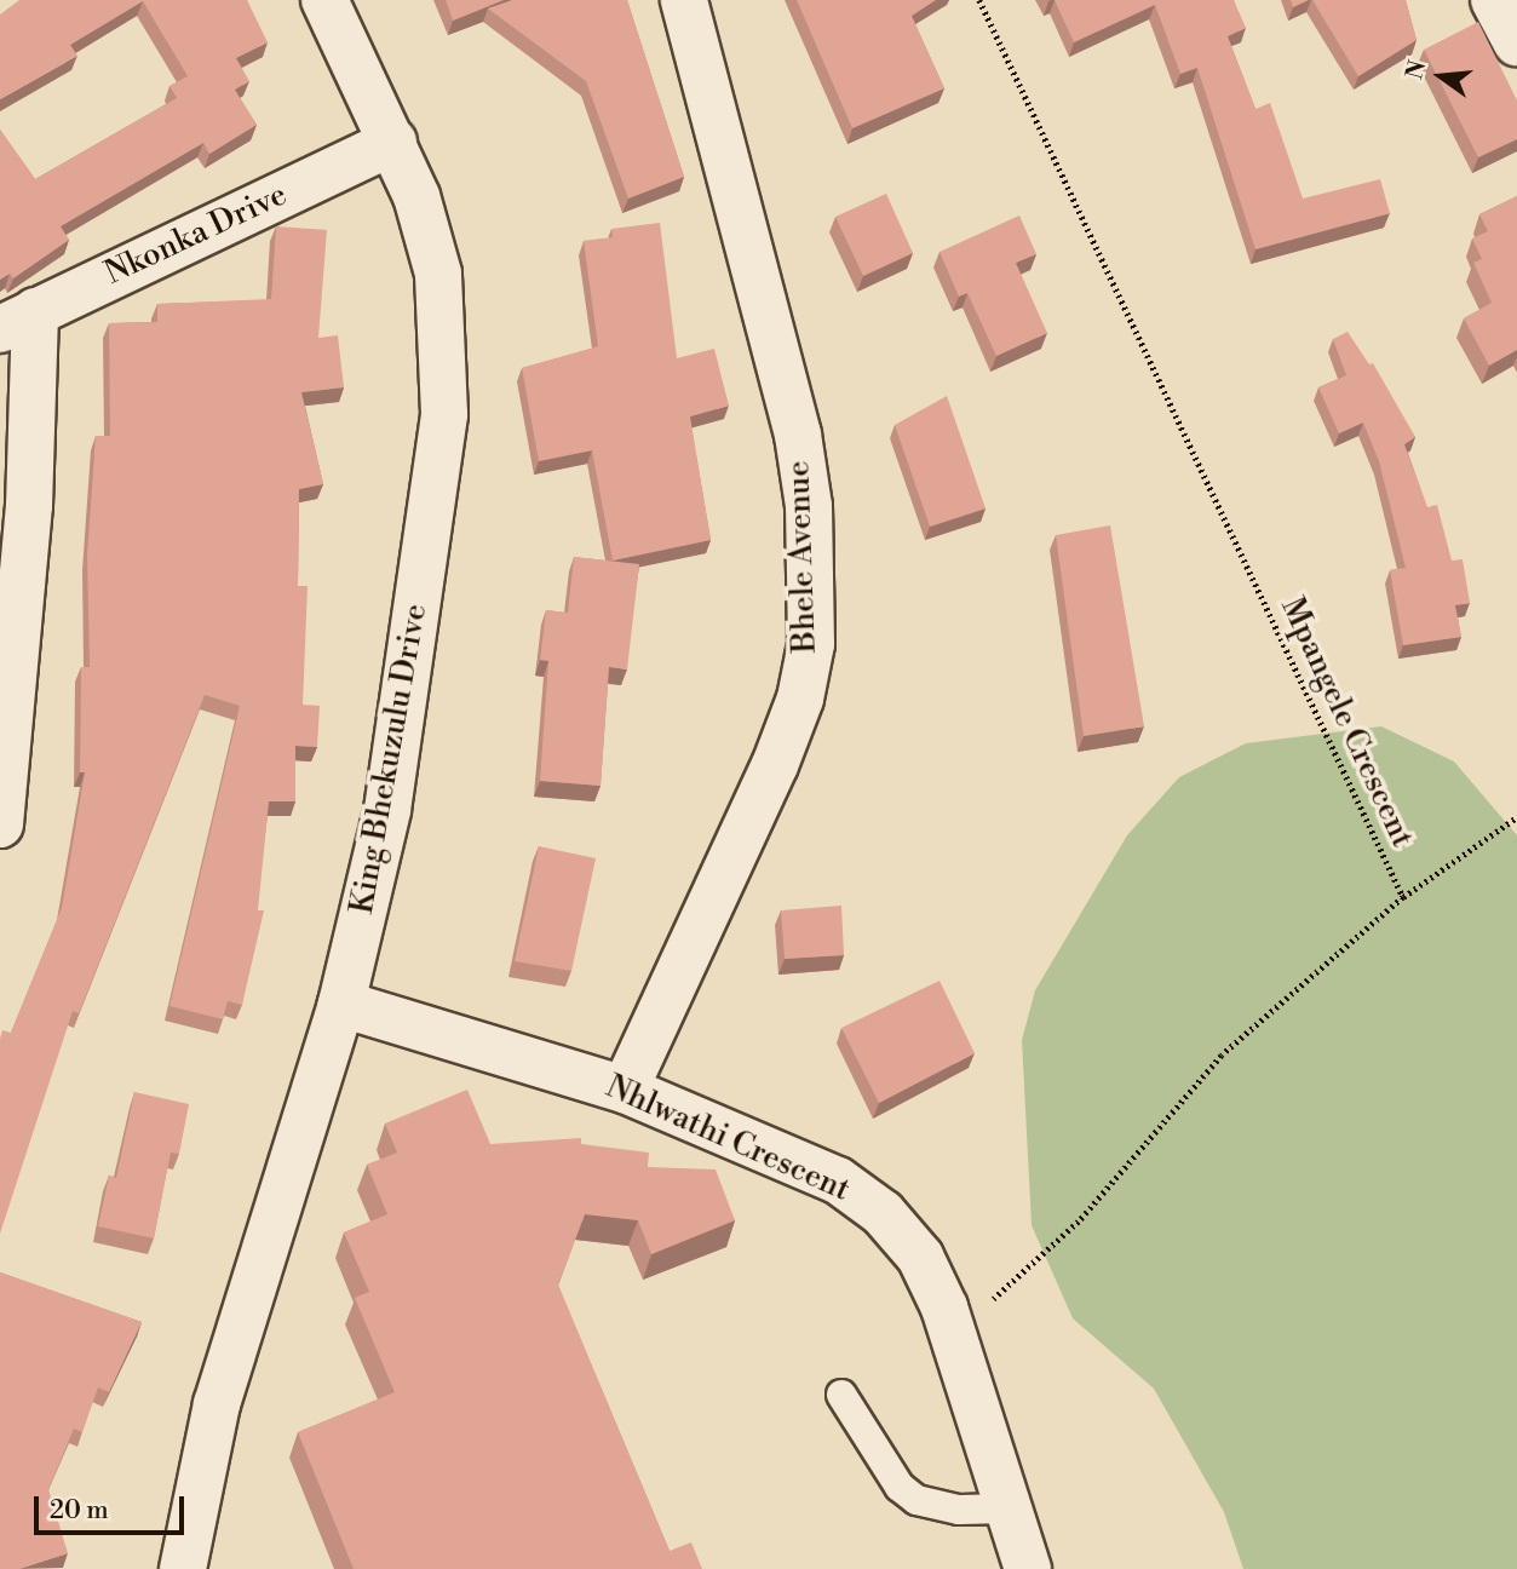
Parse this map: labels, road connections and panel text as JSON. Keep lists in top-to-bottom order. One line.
{"streets":{"street":["Nkonka Drive","Bhele Avenue","King Bhekuzulu Drive","Nhlwathi Crescent"],"path":["Mpangele Crescent"]},"crossings":[["Nkonka Drive","King Bhekuzulu Drive"],["Bhele Avenue","Nhlwathi Crescent"],["Mpangele Crescent","Nhlwathi Crescent"],["King Bhekuzulu Drive","Nhlwathi Crescent"]],"scale_bar":"20 m","north":"left"}
